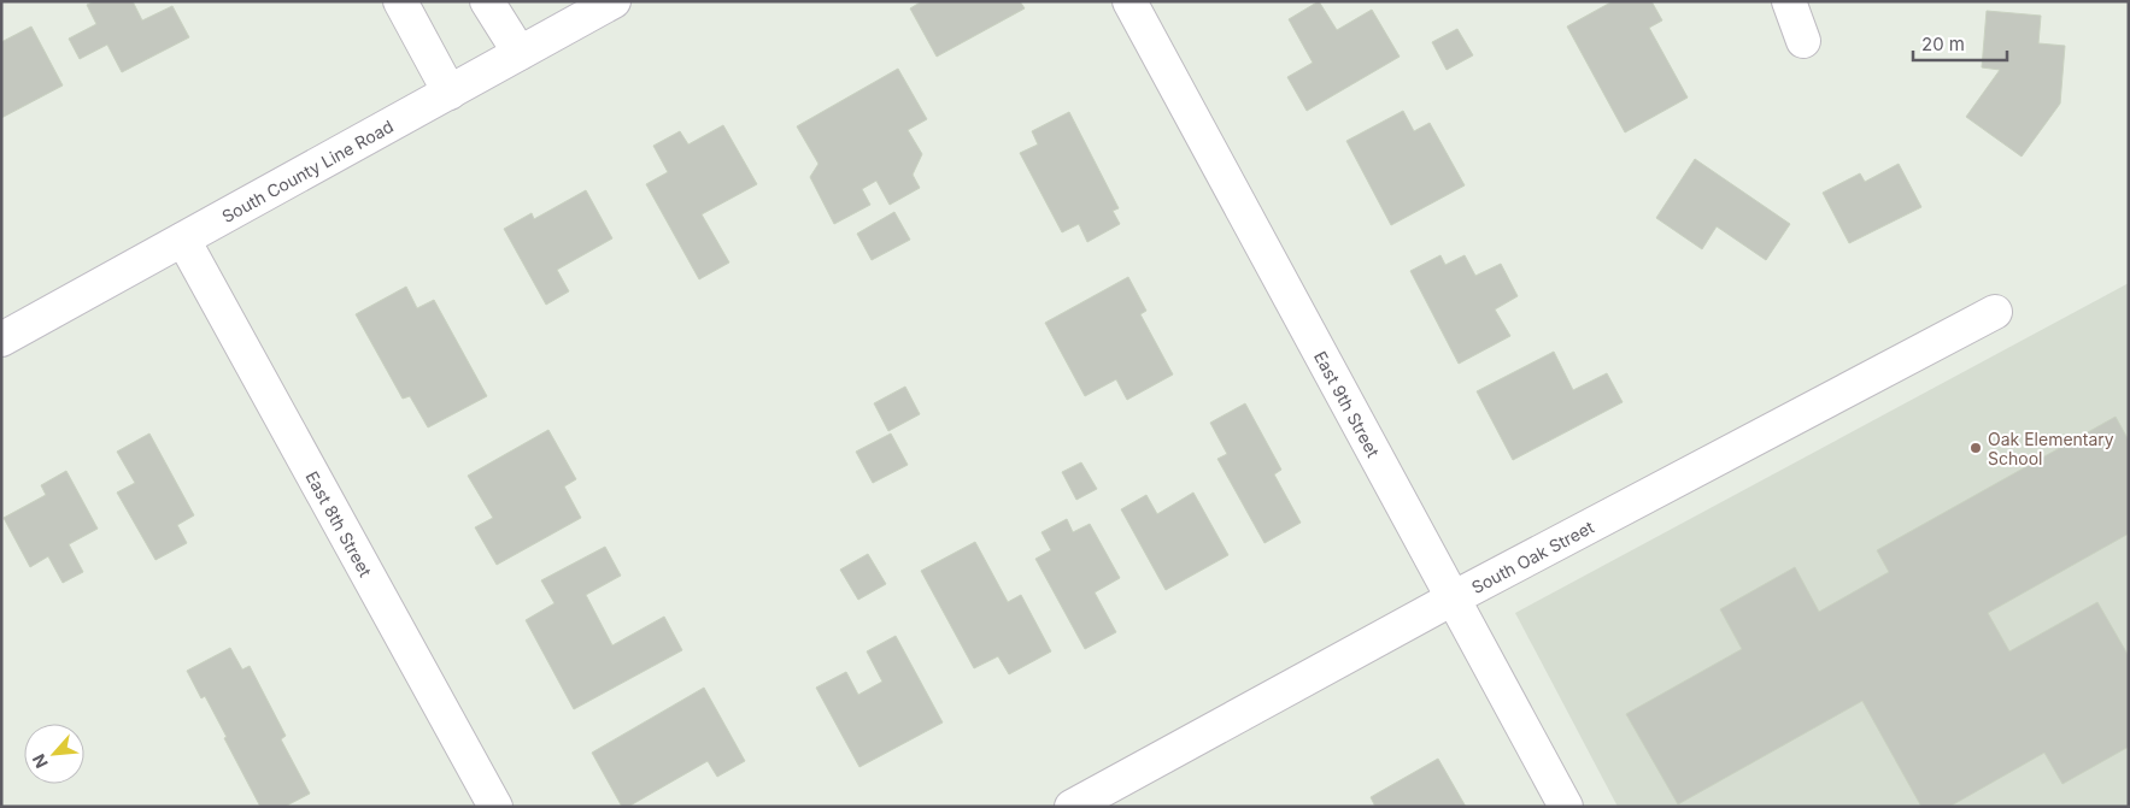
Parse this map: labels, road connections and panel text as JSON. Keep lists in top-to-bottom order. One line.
{"streets":{"street":["South County Line Road","East 9th Street","East 8th Street","South Oak Street"]},"crossings":[["South County Line Road","East 8th Street"],["East 9th Street","South Oak Street"]],"places":["Oak Elementary School"],"scale_bar":"20 m","north":"bottom left"}
